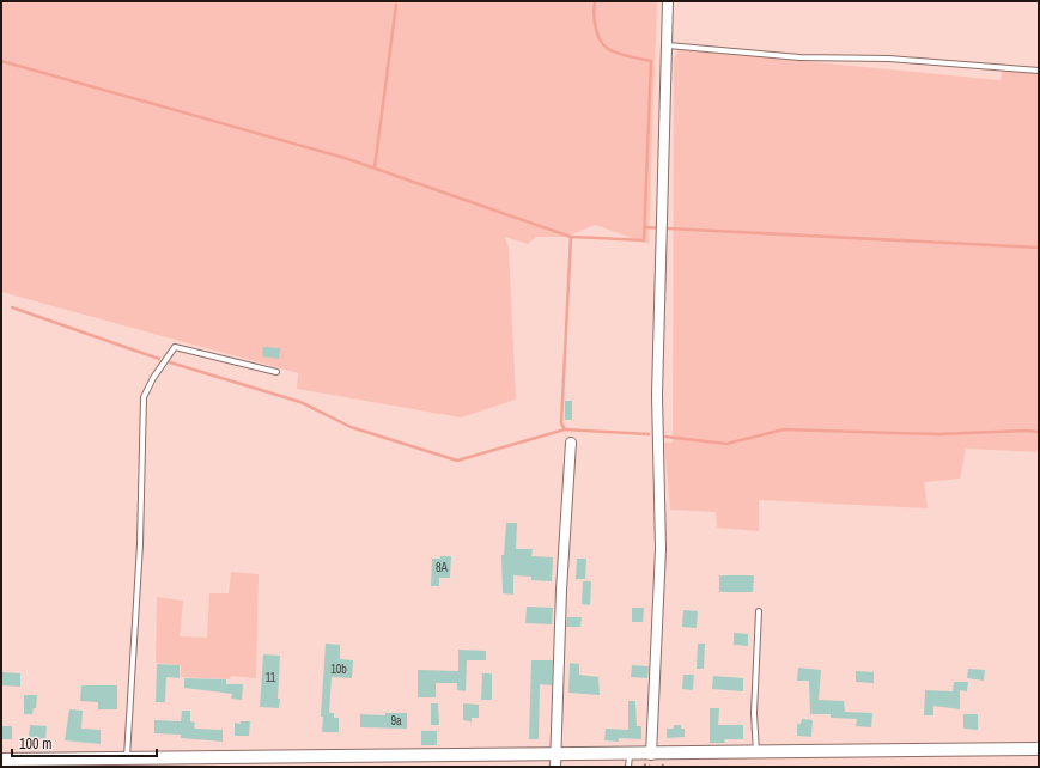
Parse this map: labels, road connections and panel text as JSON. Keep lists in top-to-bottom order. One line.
{"house_numbers":["8A","10b","11","9a"],"scale_bar":"100 m"}
